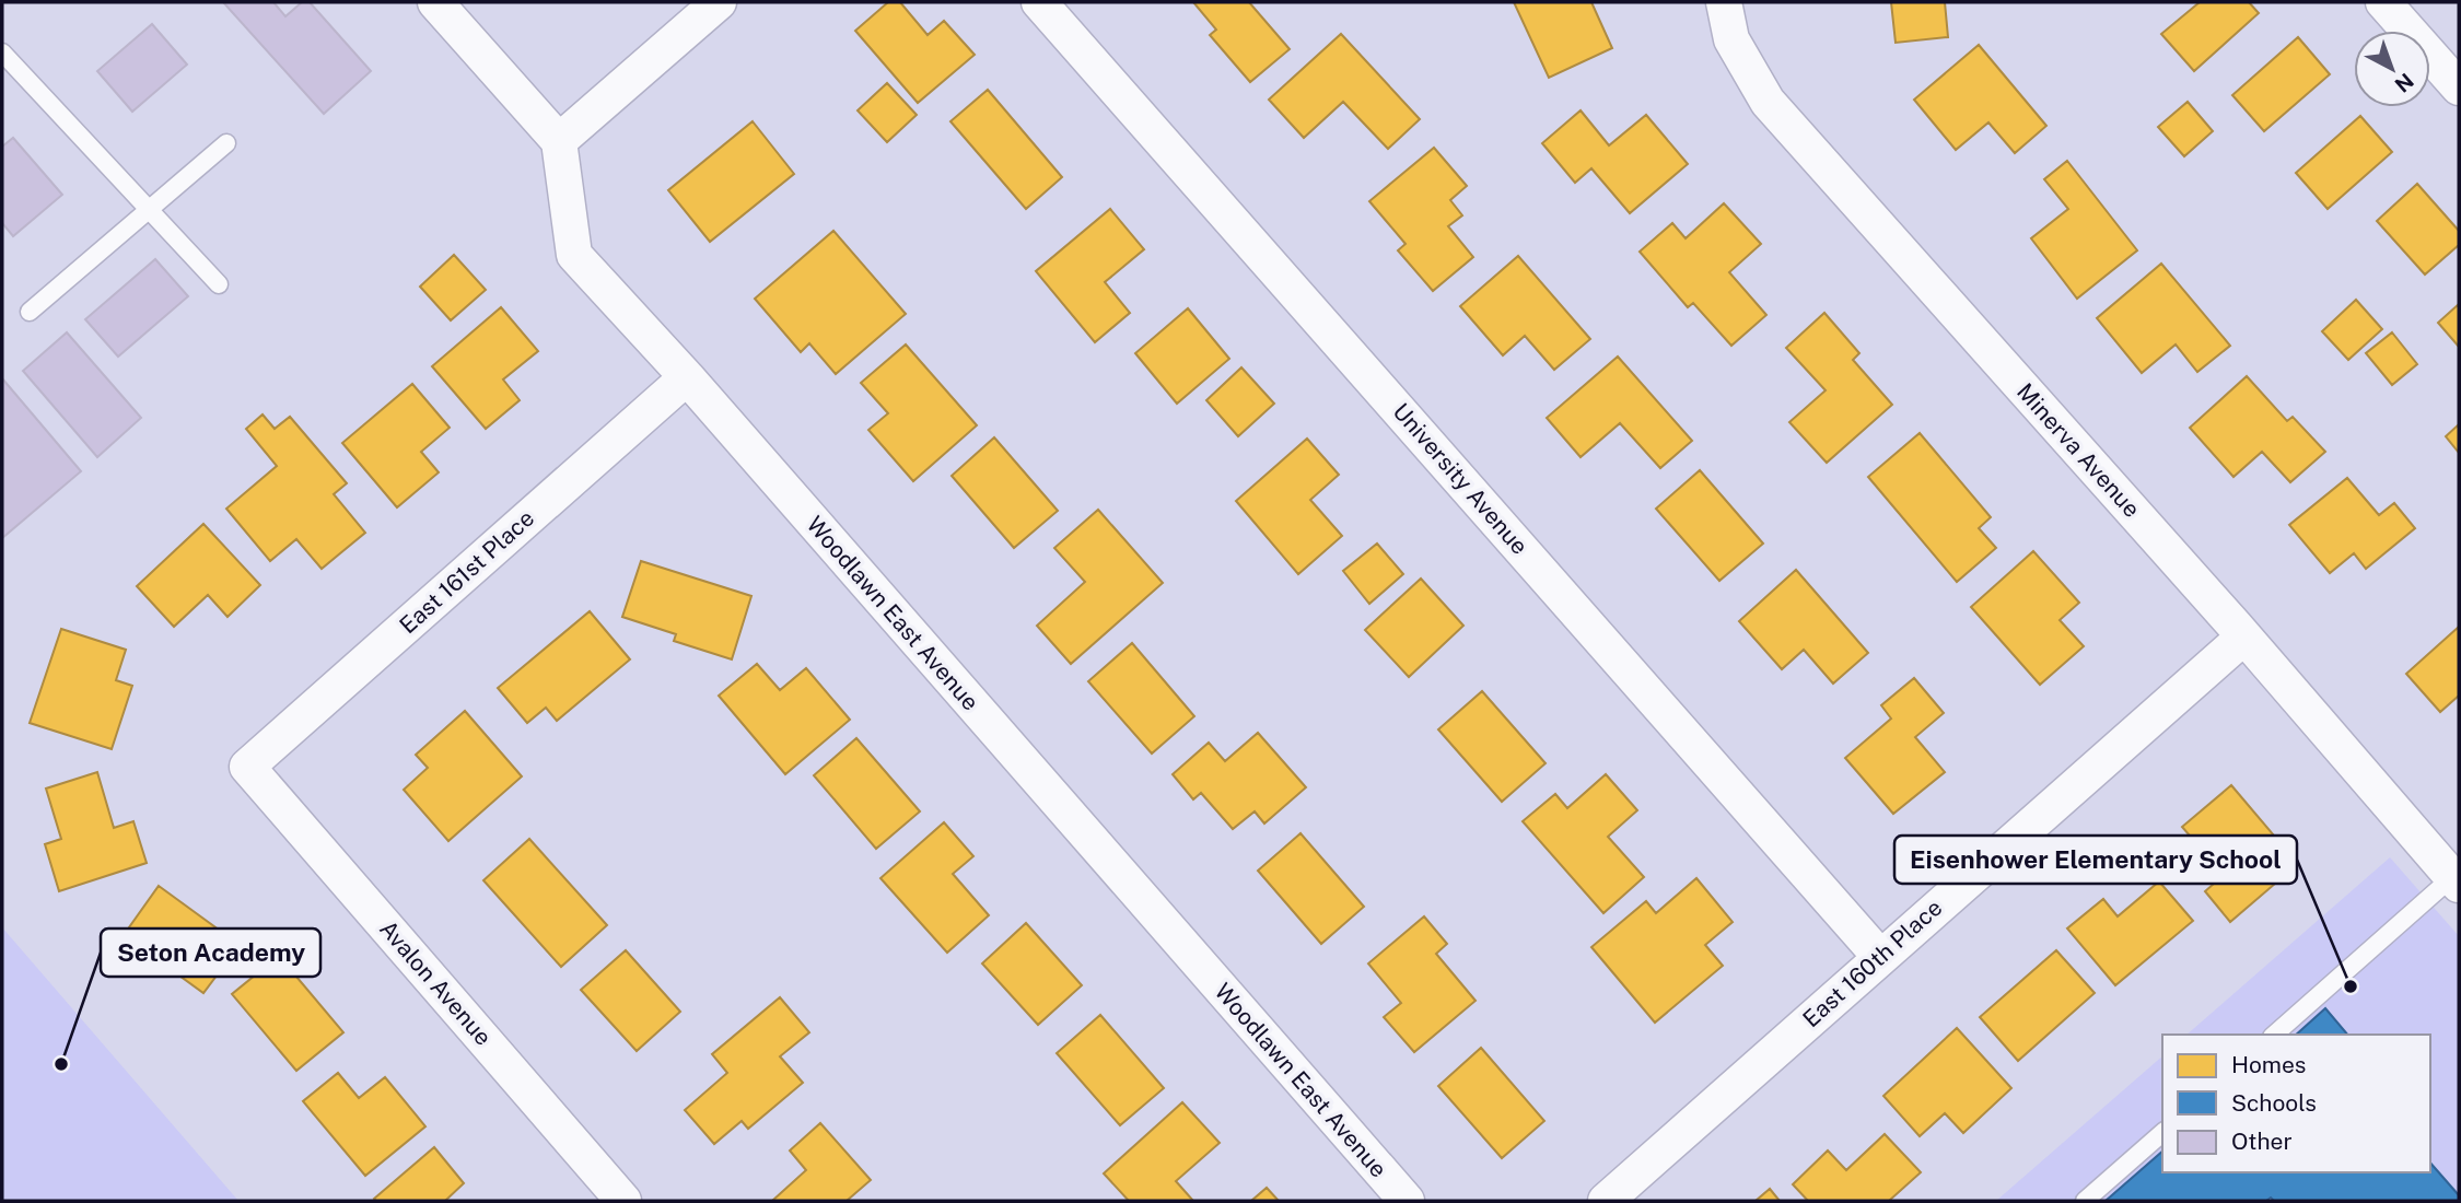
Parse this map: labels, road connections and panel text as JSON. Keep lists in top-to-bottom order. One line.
{"streets":{"street":["Minerva Avenue","University Avenue","East 161st Place","Woodlawn East Avenue","East 160th Place","Avalon Avenue"]},"crossings":[["Minerva Avenue","East 160th Place"],["University Avenue","East 160th Place"],["East 161st Place","Woodlawn East Avenue"],["East 161st Place","Avalon Avenue"]],"places":["Eisenhower Elementary School","Seton Academy"],"legend":["Homes","Schools","Other"],"north":"bottom right"}
